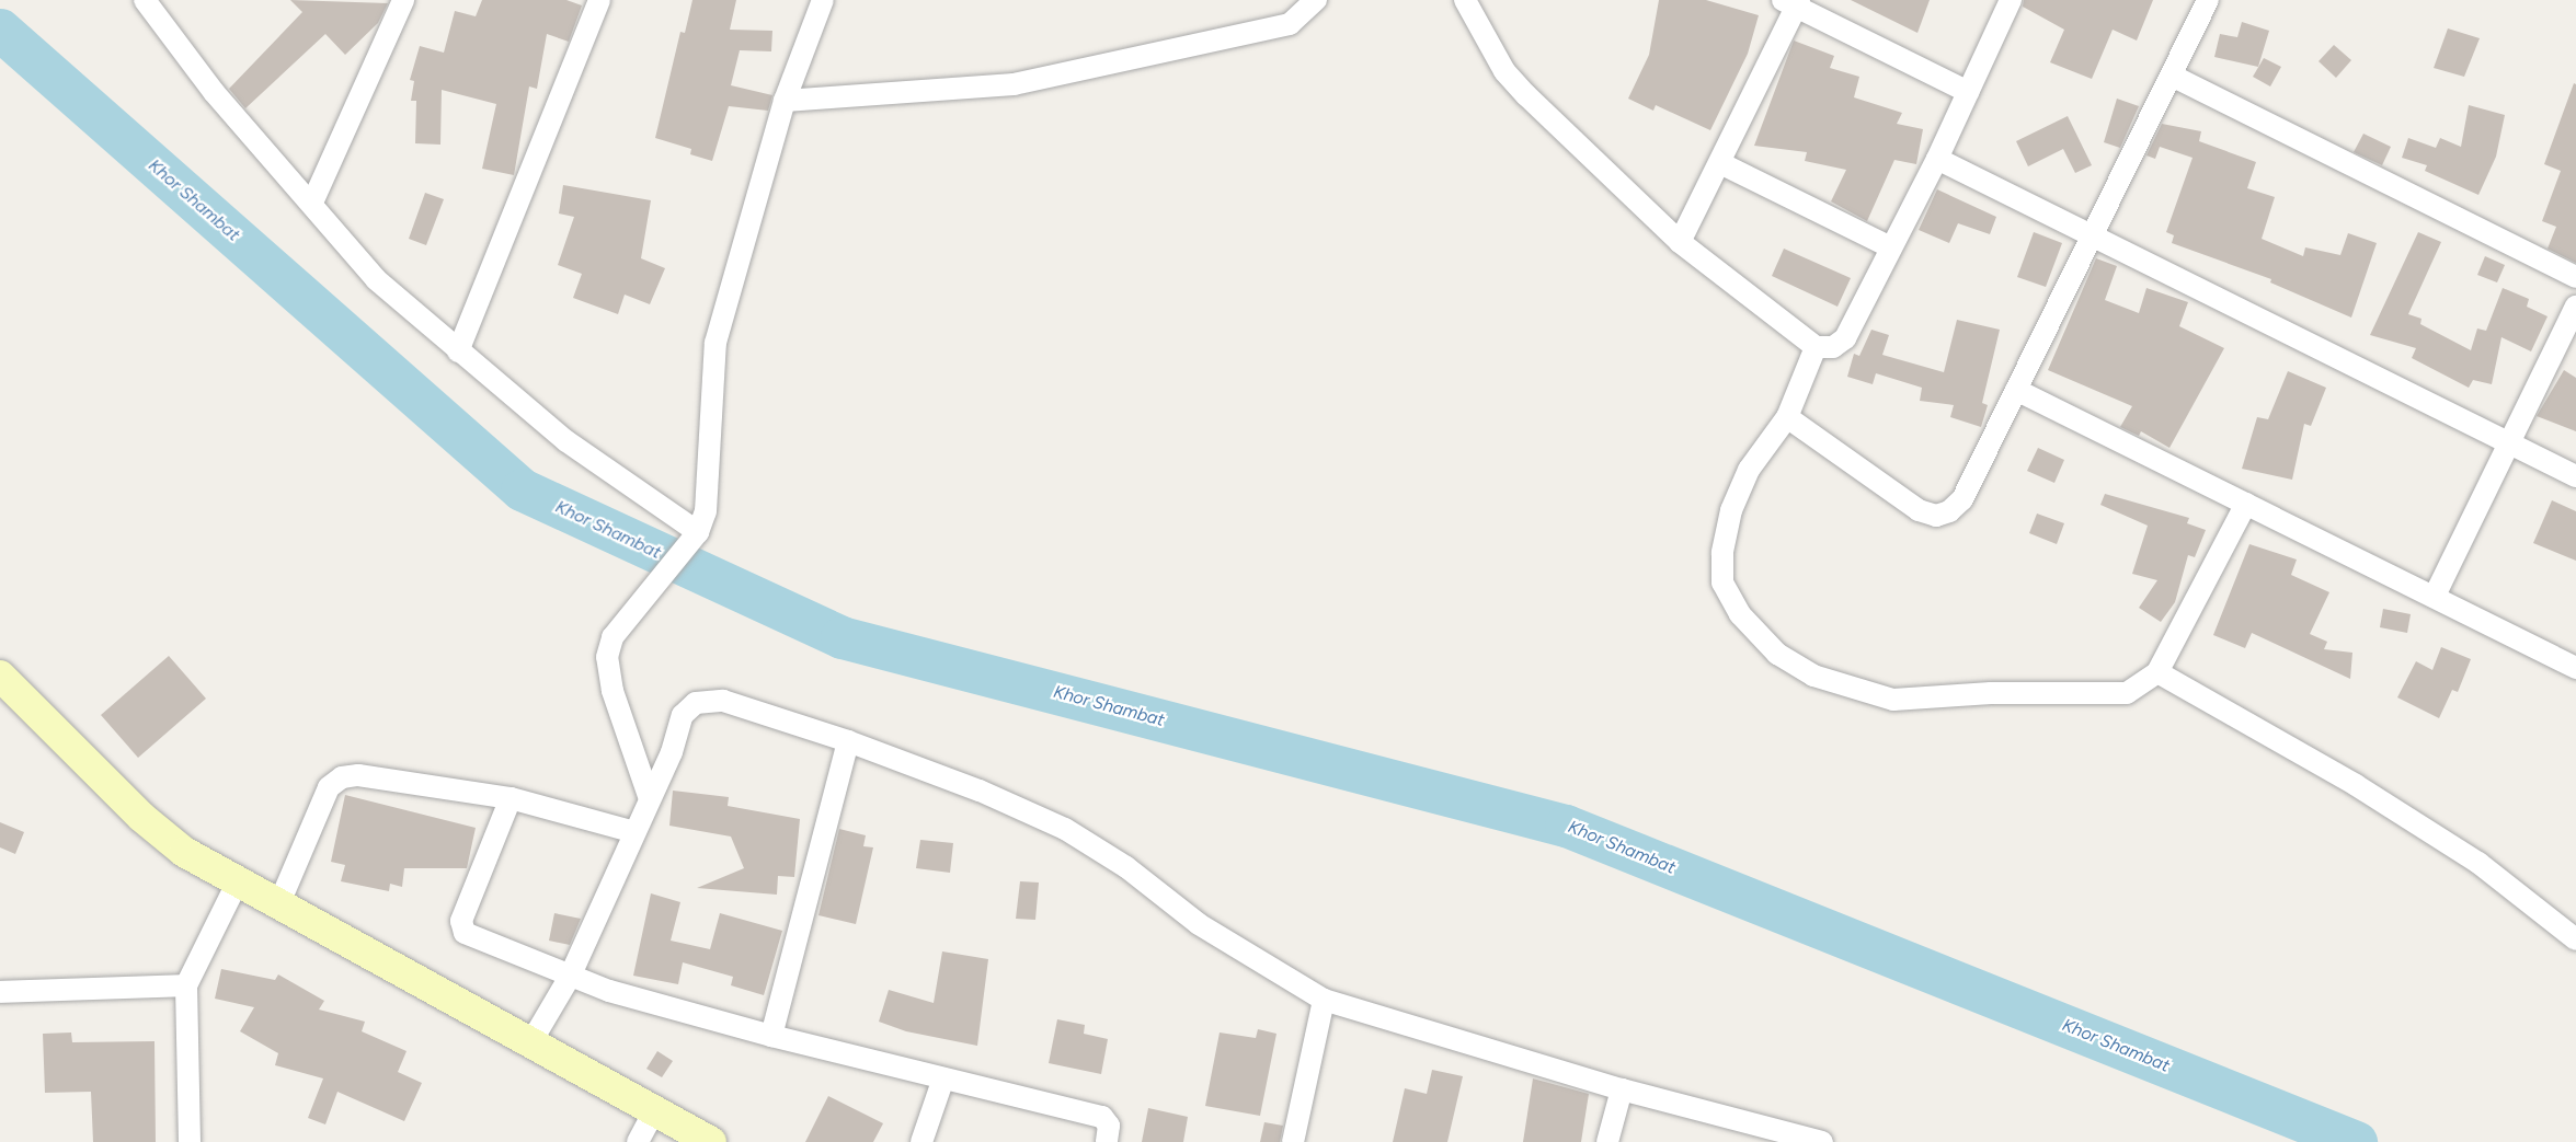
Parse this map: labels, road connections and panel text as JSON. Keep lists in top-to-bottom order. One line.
{"water":["Khor Shambat"]}
